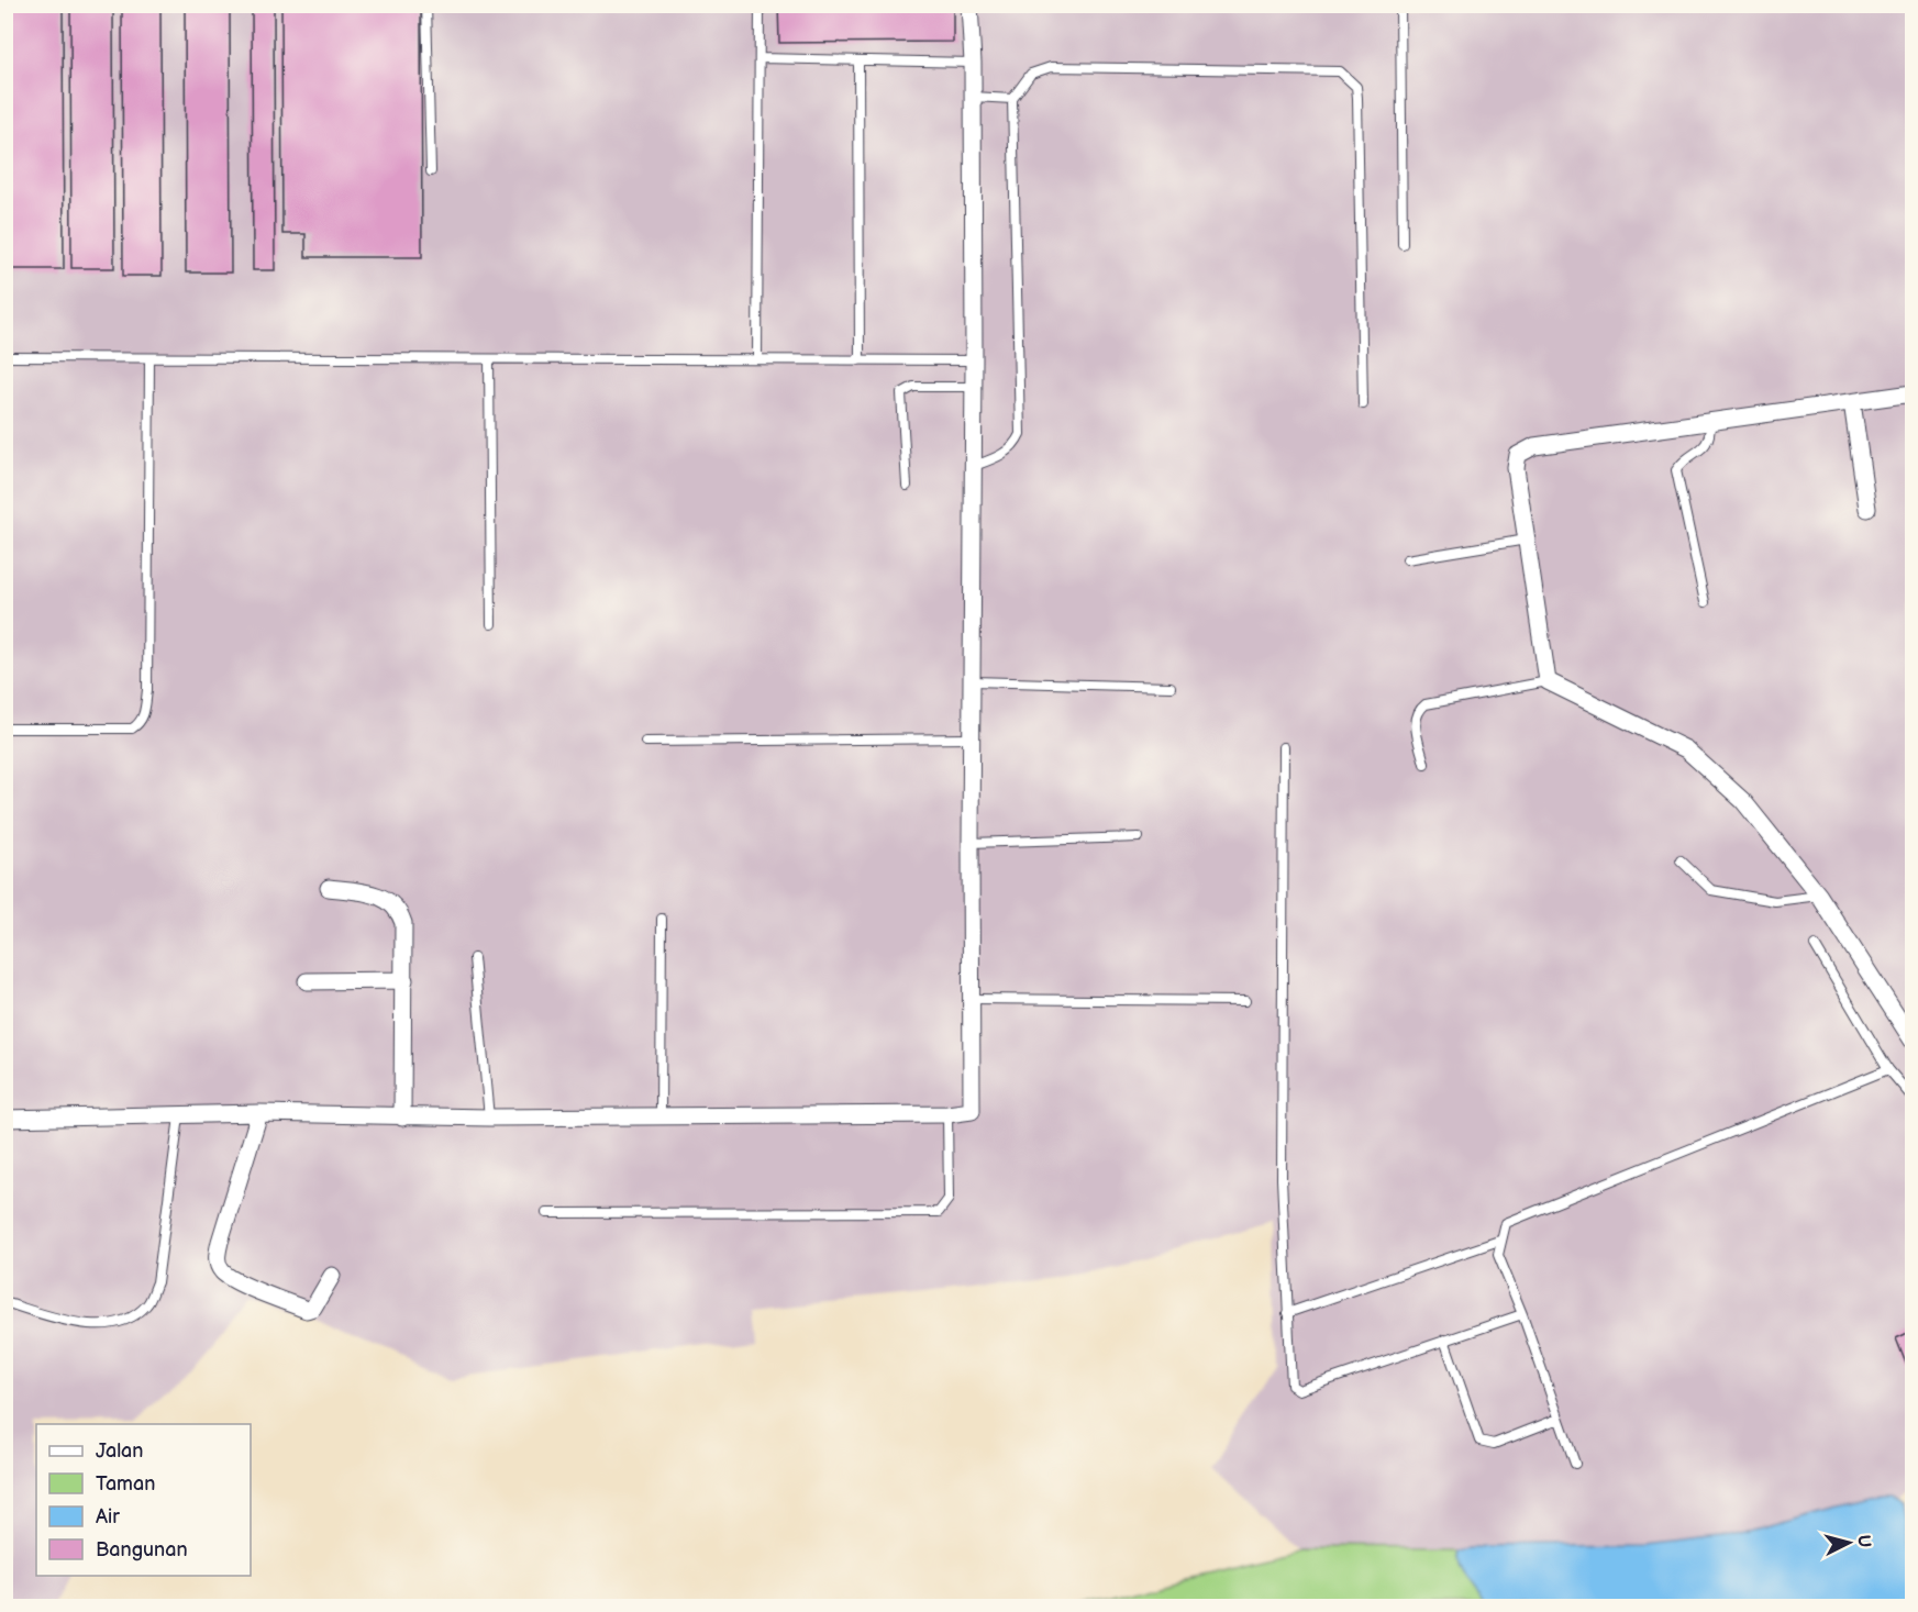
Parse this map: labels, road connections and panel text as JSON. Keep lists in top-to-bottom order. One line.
{"legend":["Jalan","Taman","Air","Bangunan"],"north":"right"}
